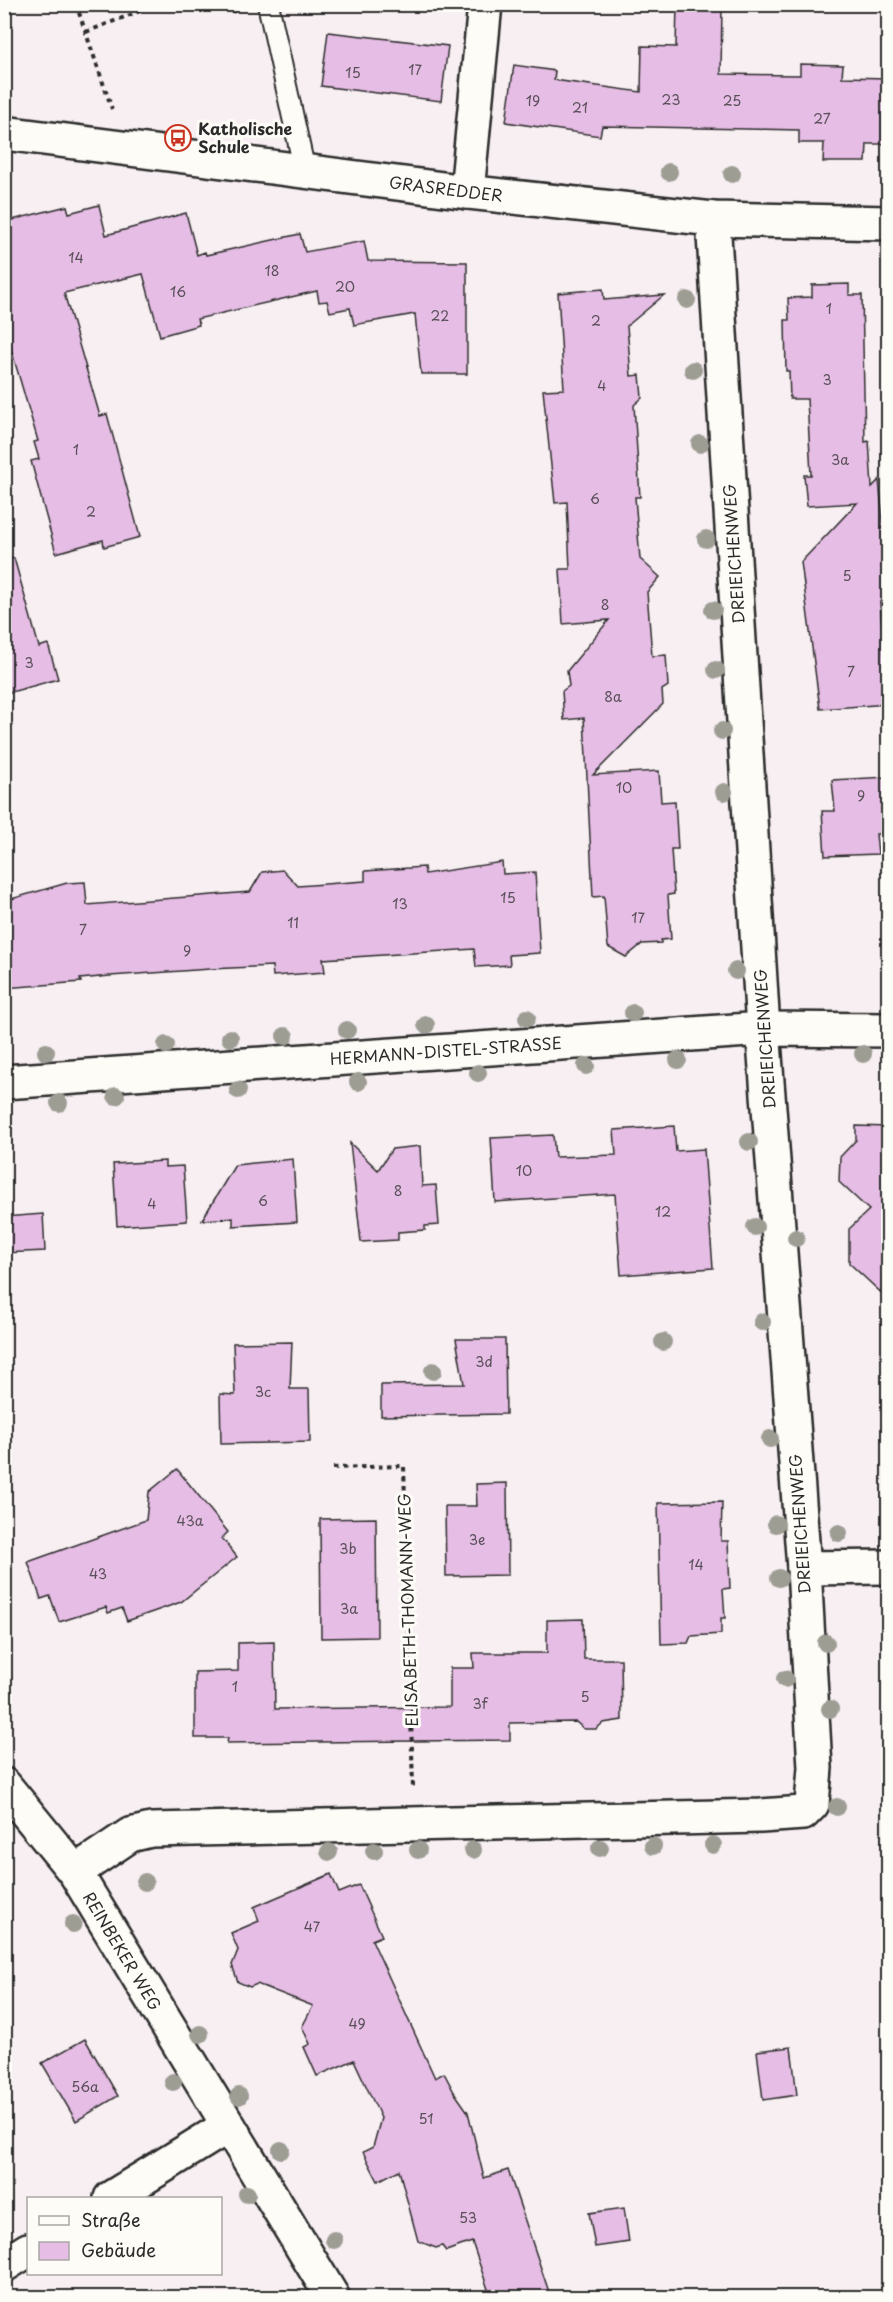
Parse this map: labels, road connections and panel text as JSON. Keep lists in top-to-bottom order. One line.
{"streets":{"street":["GRASREDDER","DREIEICHENWEG","HERMANN-DISTEL-STRASSE","REINBEKER WEG"],"path":["ELISABETH-THOMANN-WEG"]},"crossings":[["GRASREDDER","DREIEICHENWEG"],["DREIEICHENWEG","HERMANN-DISTEL-STRASSE"],["DREIEICHENWEG","ELISABETH-THOMANN-WEG"]],"places":{"bus stop":["Katholische Schule"]},"house_numbers":["17","15","23","19","25","21","27","14","18","20","16","1","22","2","3","4","1","3a","6","2","5","8","3","7","8a","10","9","15","13","17","11","7","9","10","8","6","4","12","3d","3c","43a","3e","3b","14","43","3a","1","5","3f","47","49","56a","51","53"],"legend":["Straße","Gebäude"]}
